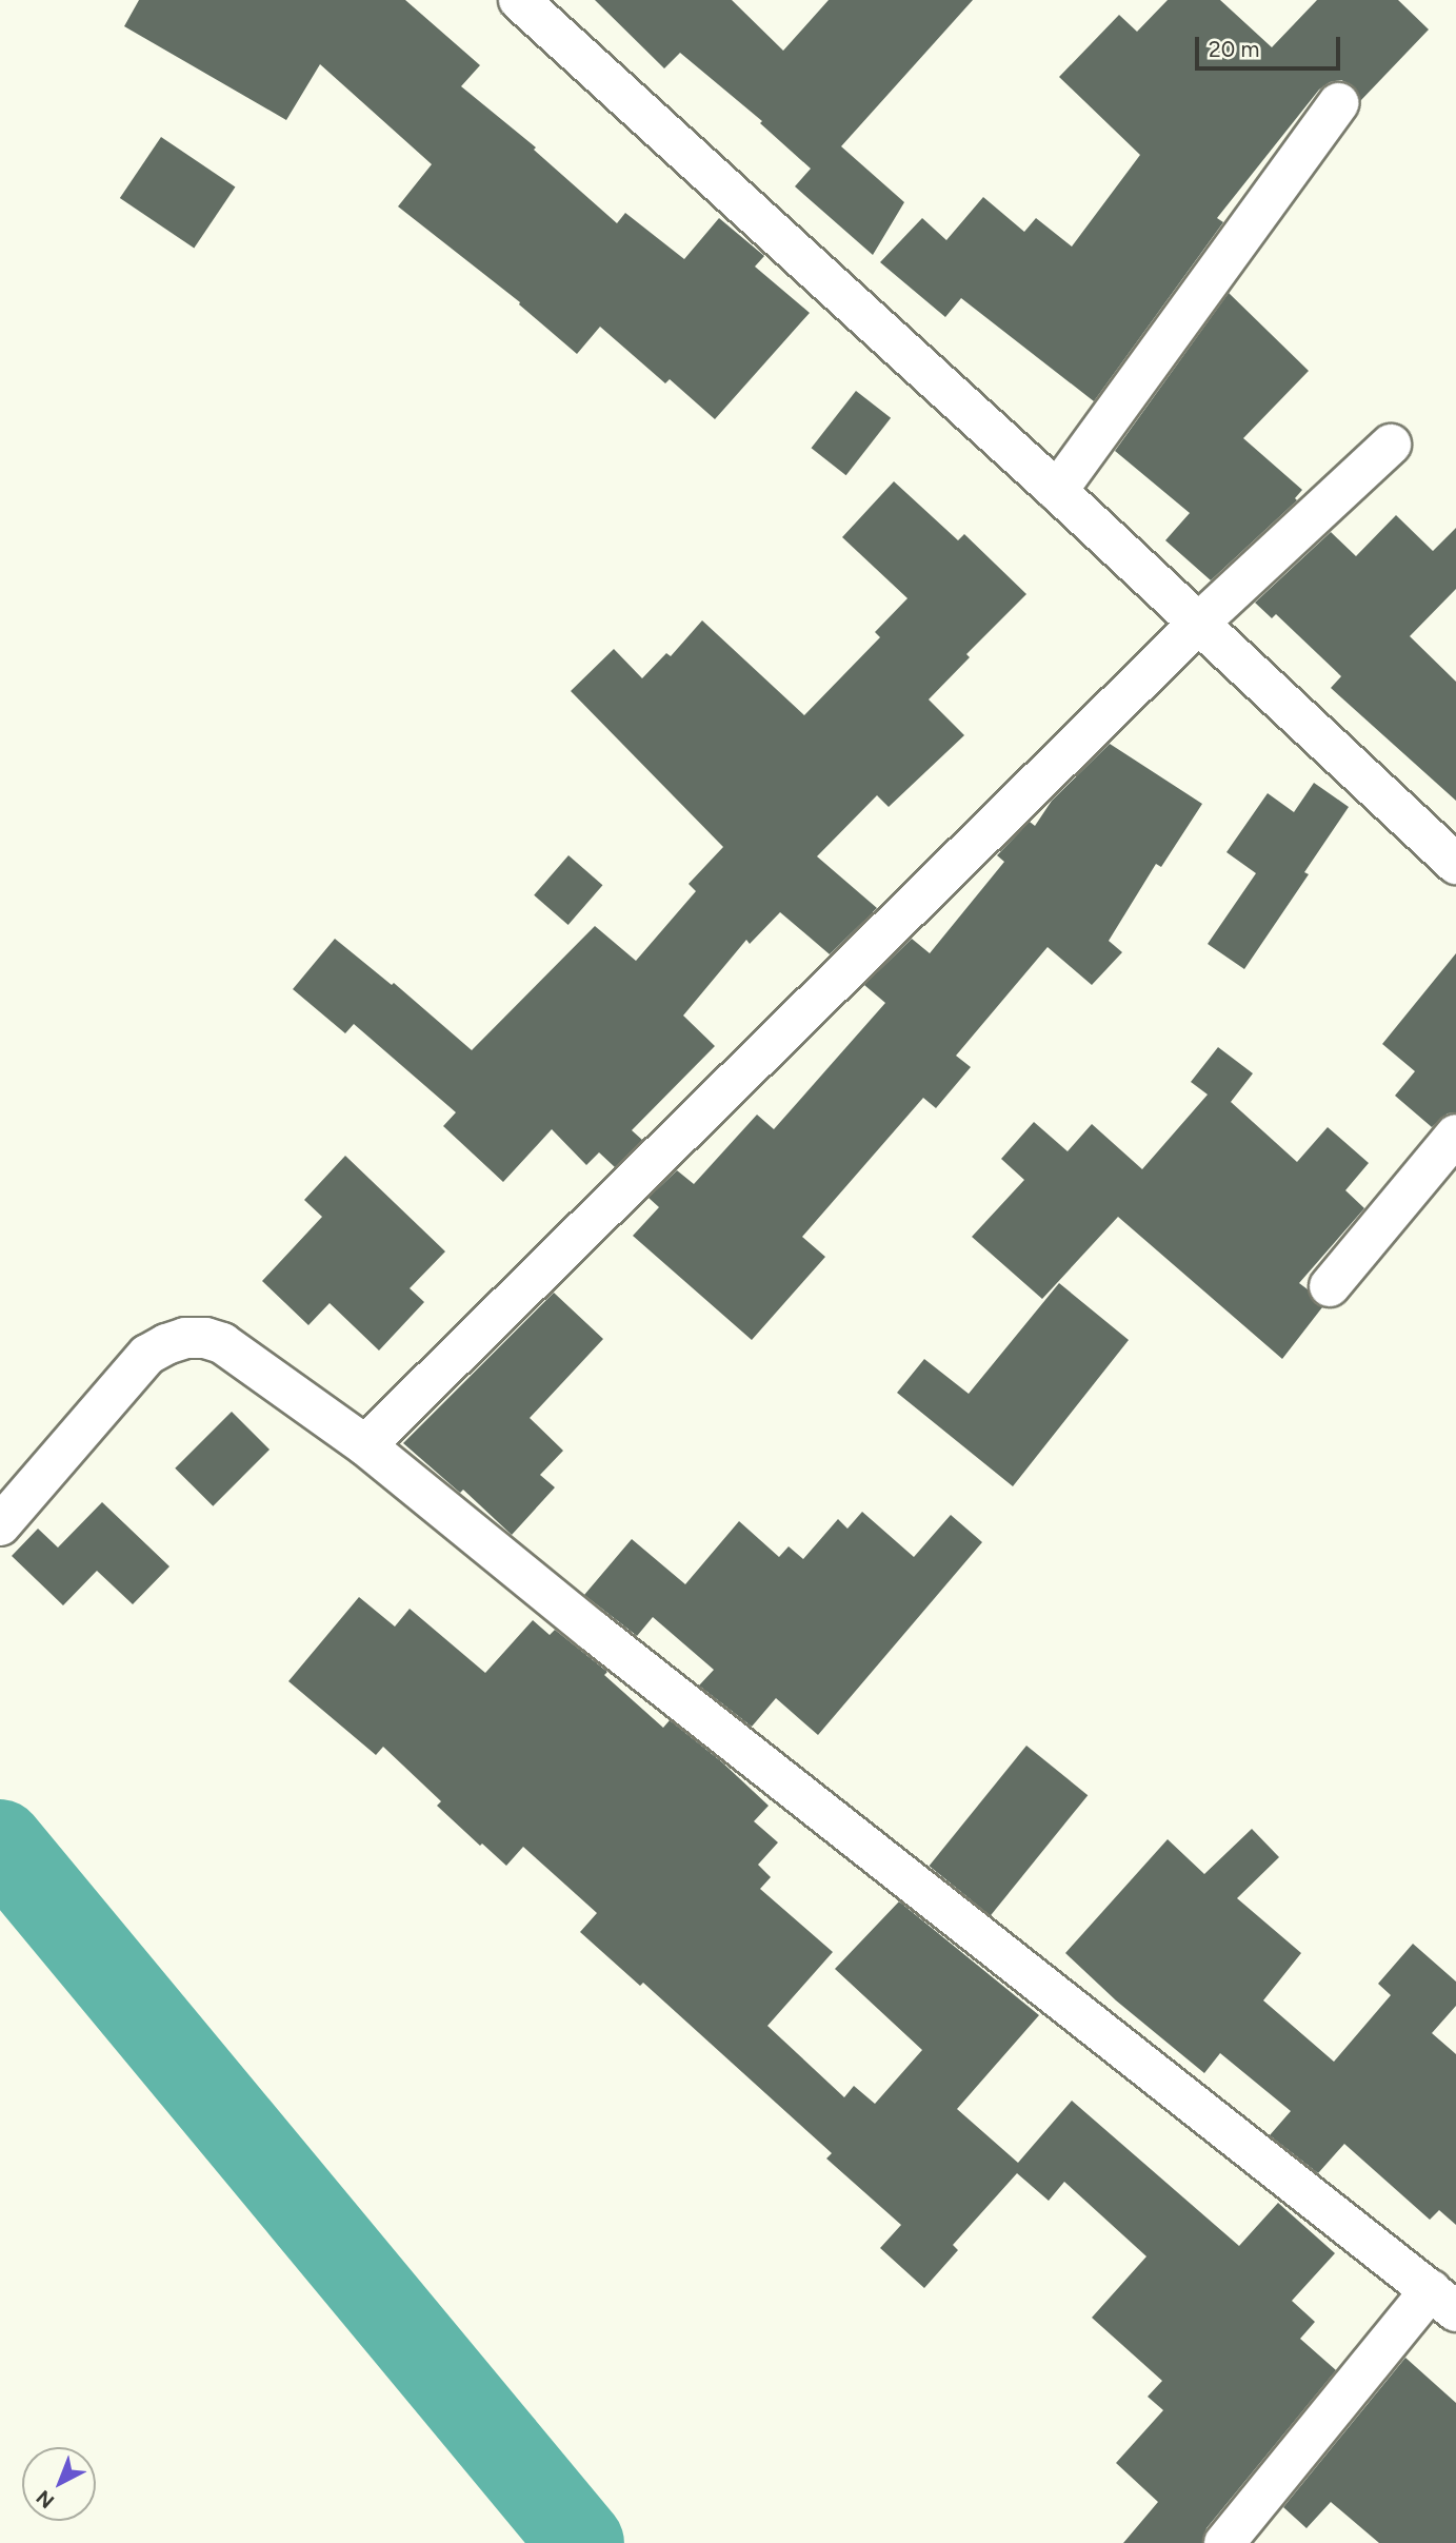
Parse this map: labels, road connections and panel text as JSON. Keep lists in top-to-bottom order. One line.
{"scale_bar":"20 m","north":"bottom left"}
